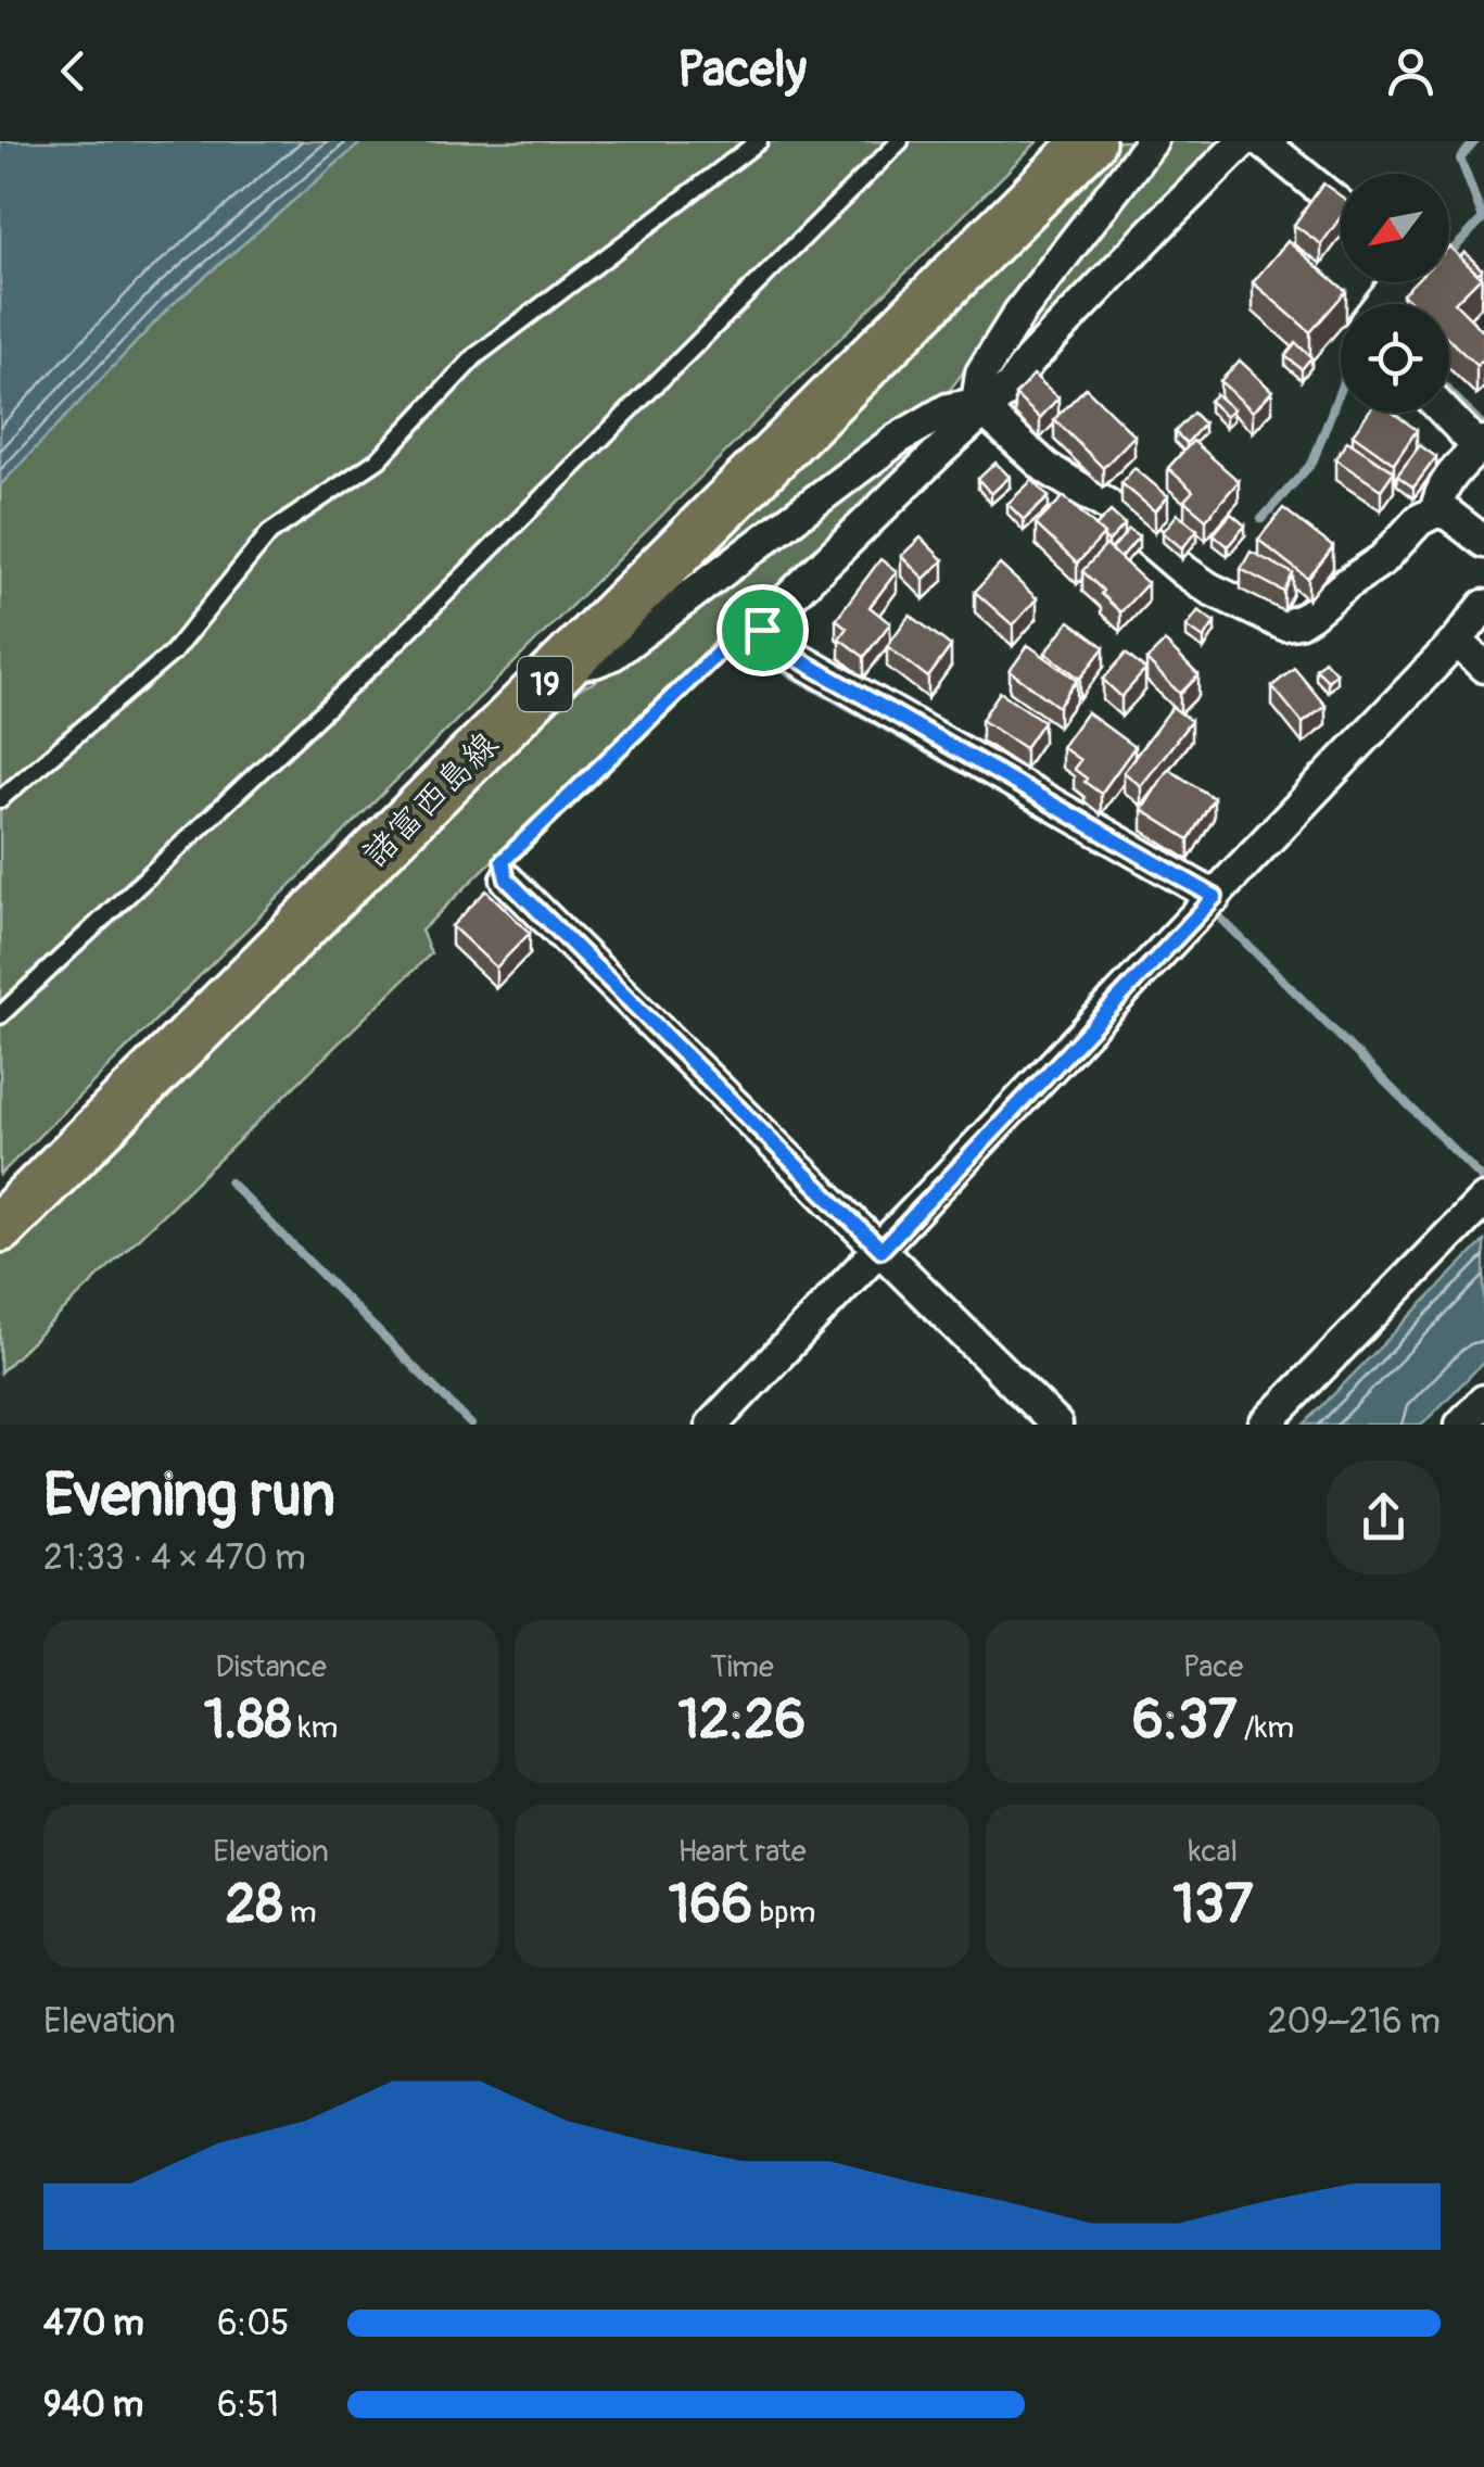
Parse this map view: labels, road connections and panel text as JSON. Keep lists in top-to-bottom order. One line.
{"streets":{"main road":["19","諸富西島線"]},"north":"bottom left","page":{"header":"Pacely","heading":["Evening run","21:33 · 4 × 470 m"],"stats":[["Distance","1.88 km"],["Time","12:26"],["Pace","6:37 /km"],["Elevation","28 m"],["Heart rate","166 bpm"],["kcal","137"]],"chart":["Elevation","209–216 m"],"list":[{"name":"470 m","note":"6:05"},{"name":"940 m","note":"6:51"}]}}
